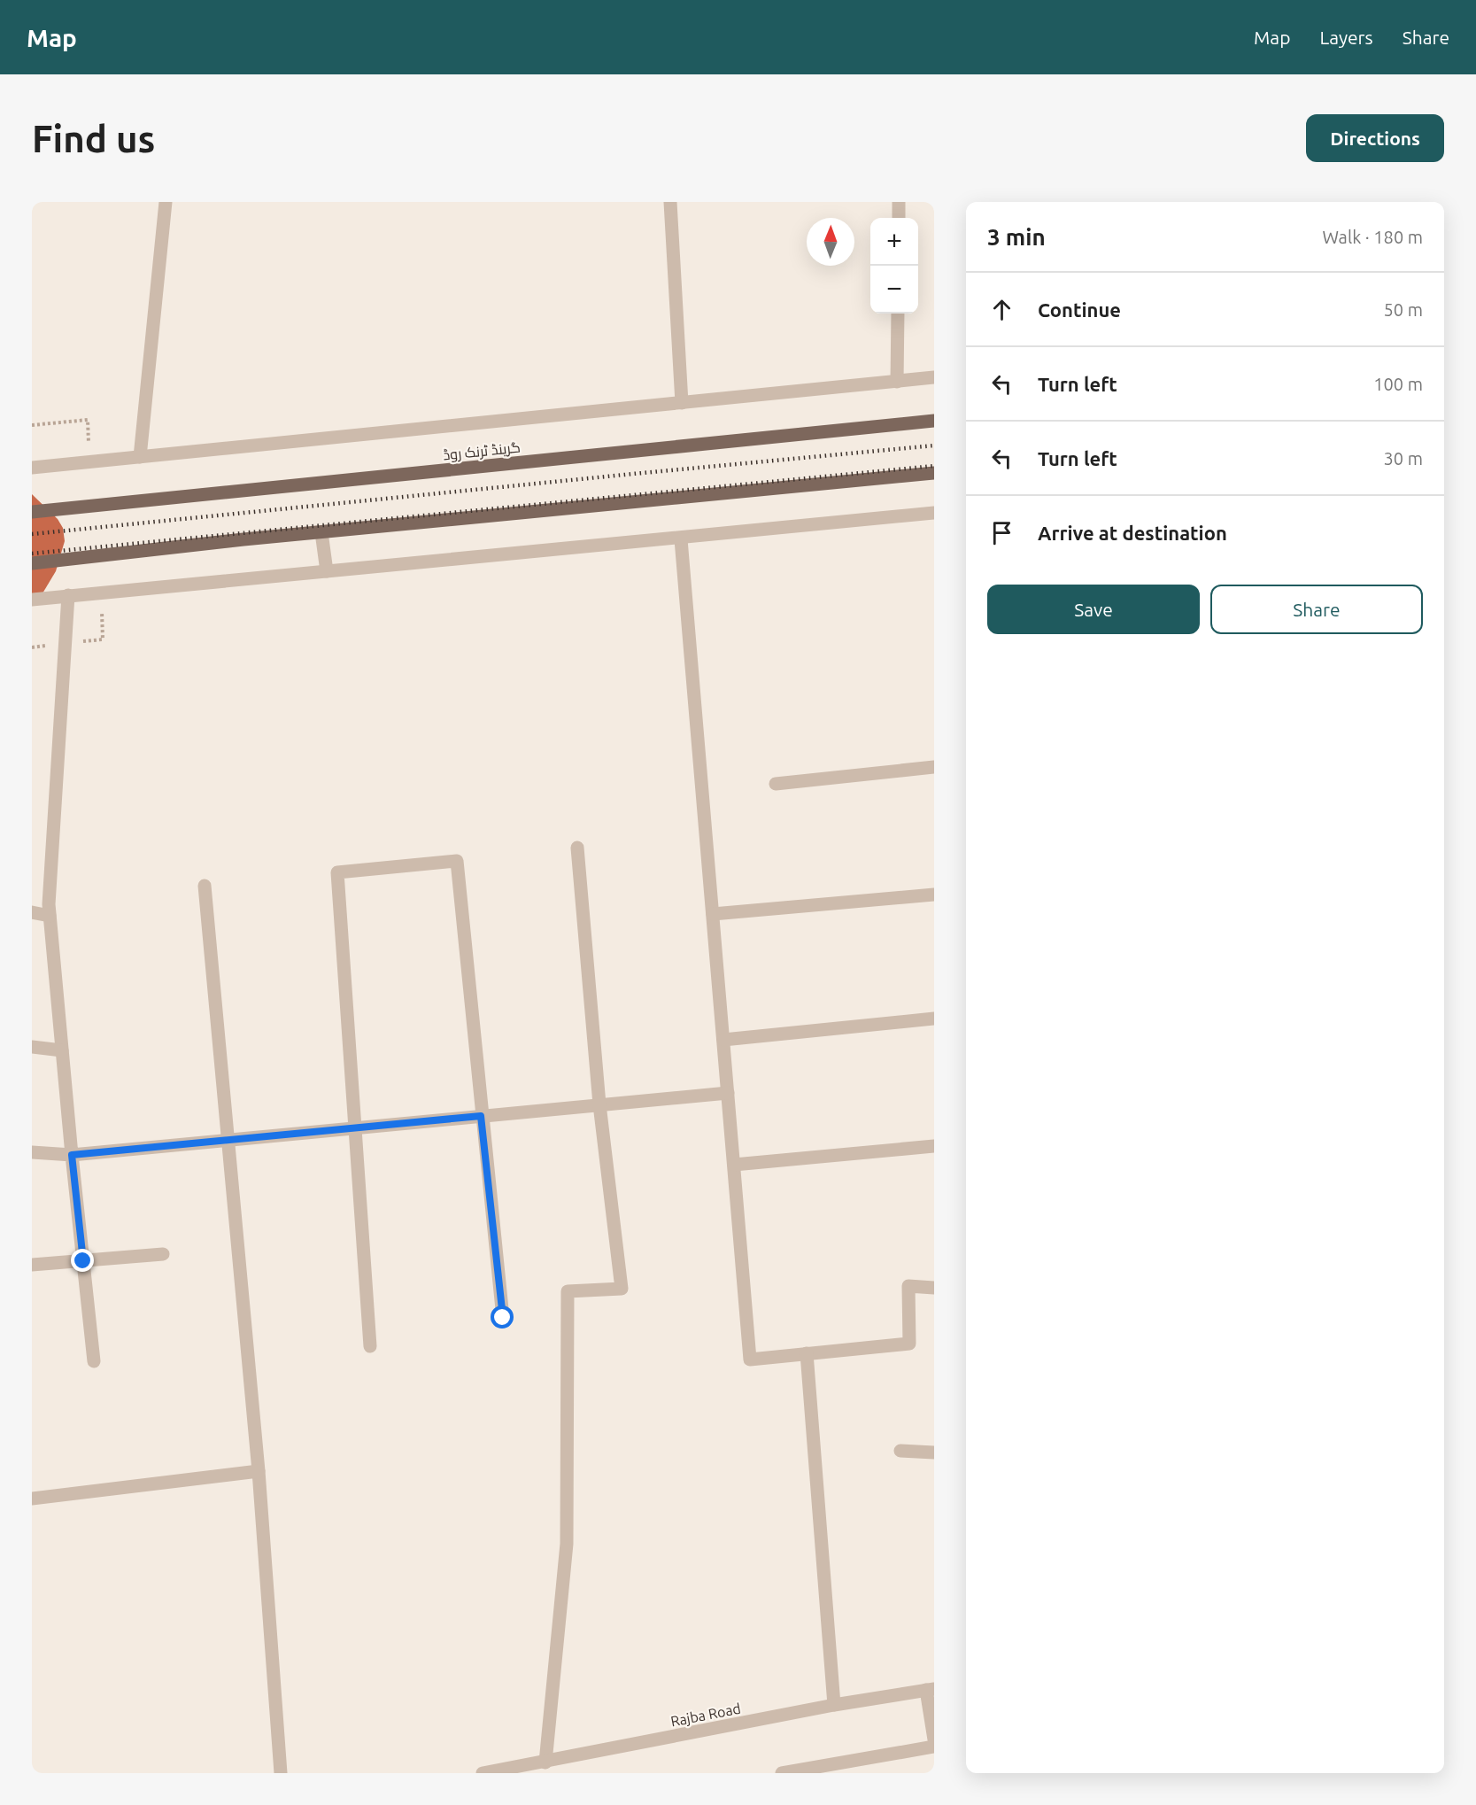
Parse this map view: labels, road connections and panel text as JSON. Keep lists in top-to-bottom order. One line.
{"streets":{"main road":["گرینڈ ٹرنک روڈ"],"street":["Rajba Road"]},"north":"top","page":{"header":"Map","nav":["Map","Layers","Share"],"buttons":["Directions",["Save","Share"]],"title":"Find us","heading":["3 min","Walk · 180 m"],"map_buttons":["+","−"],"list":[["Continue","50 m"],["Turn left","100 m"],["Turn left","30 m"],"Arrive at destination"]}}
